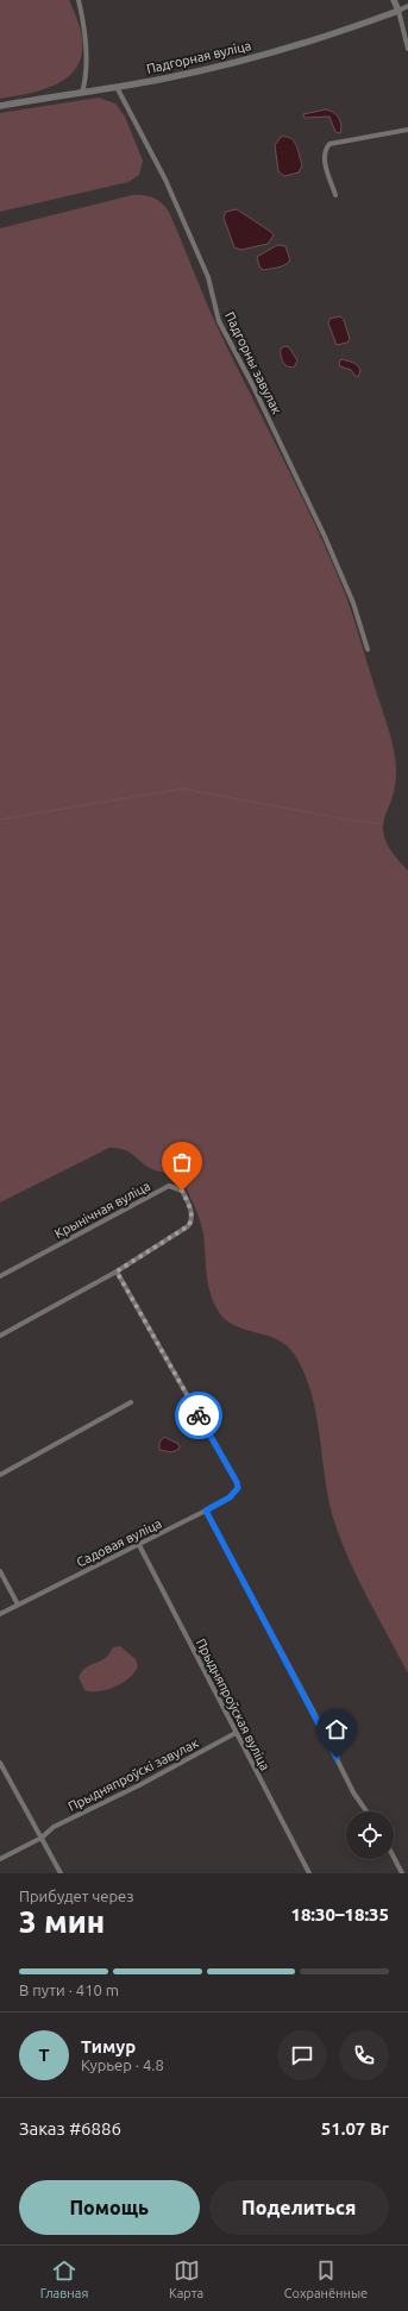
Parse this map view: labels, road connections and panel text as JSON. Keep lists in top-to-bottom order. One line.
{"streets":{"street":["Падгорная вуліца","Падгорны завулак","Крынічная вуліца","Садовая вуліца","Прыдняпроўская вуліца","Прыдняпроўскі завулак"]},"crossings":[["Падгорная вуліца","Падгорны завулак"],["Крынічная вуліца","Садовая вуліца"],["Садовая вуліца","Прыдняпроўская вуліца"],["Прыдняпроўская вуліца","Прыдняпроўскі завулак"]],"page":{"heading":["3 мин","Прибудет через","18:30–18:35"],"panel":["Тимур","Курьер · 4.8","Заказ #6886","51.07 Br"],"bar":"В пути · 410 m","round":"Т","buttons":["Помощь","Поделиться"],"tabs":["Главная","Карта","Сохранённые"]}}
